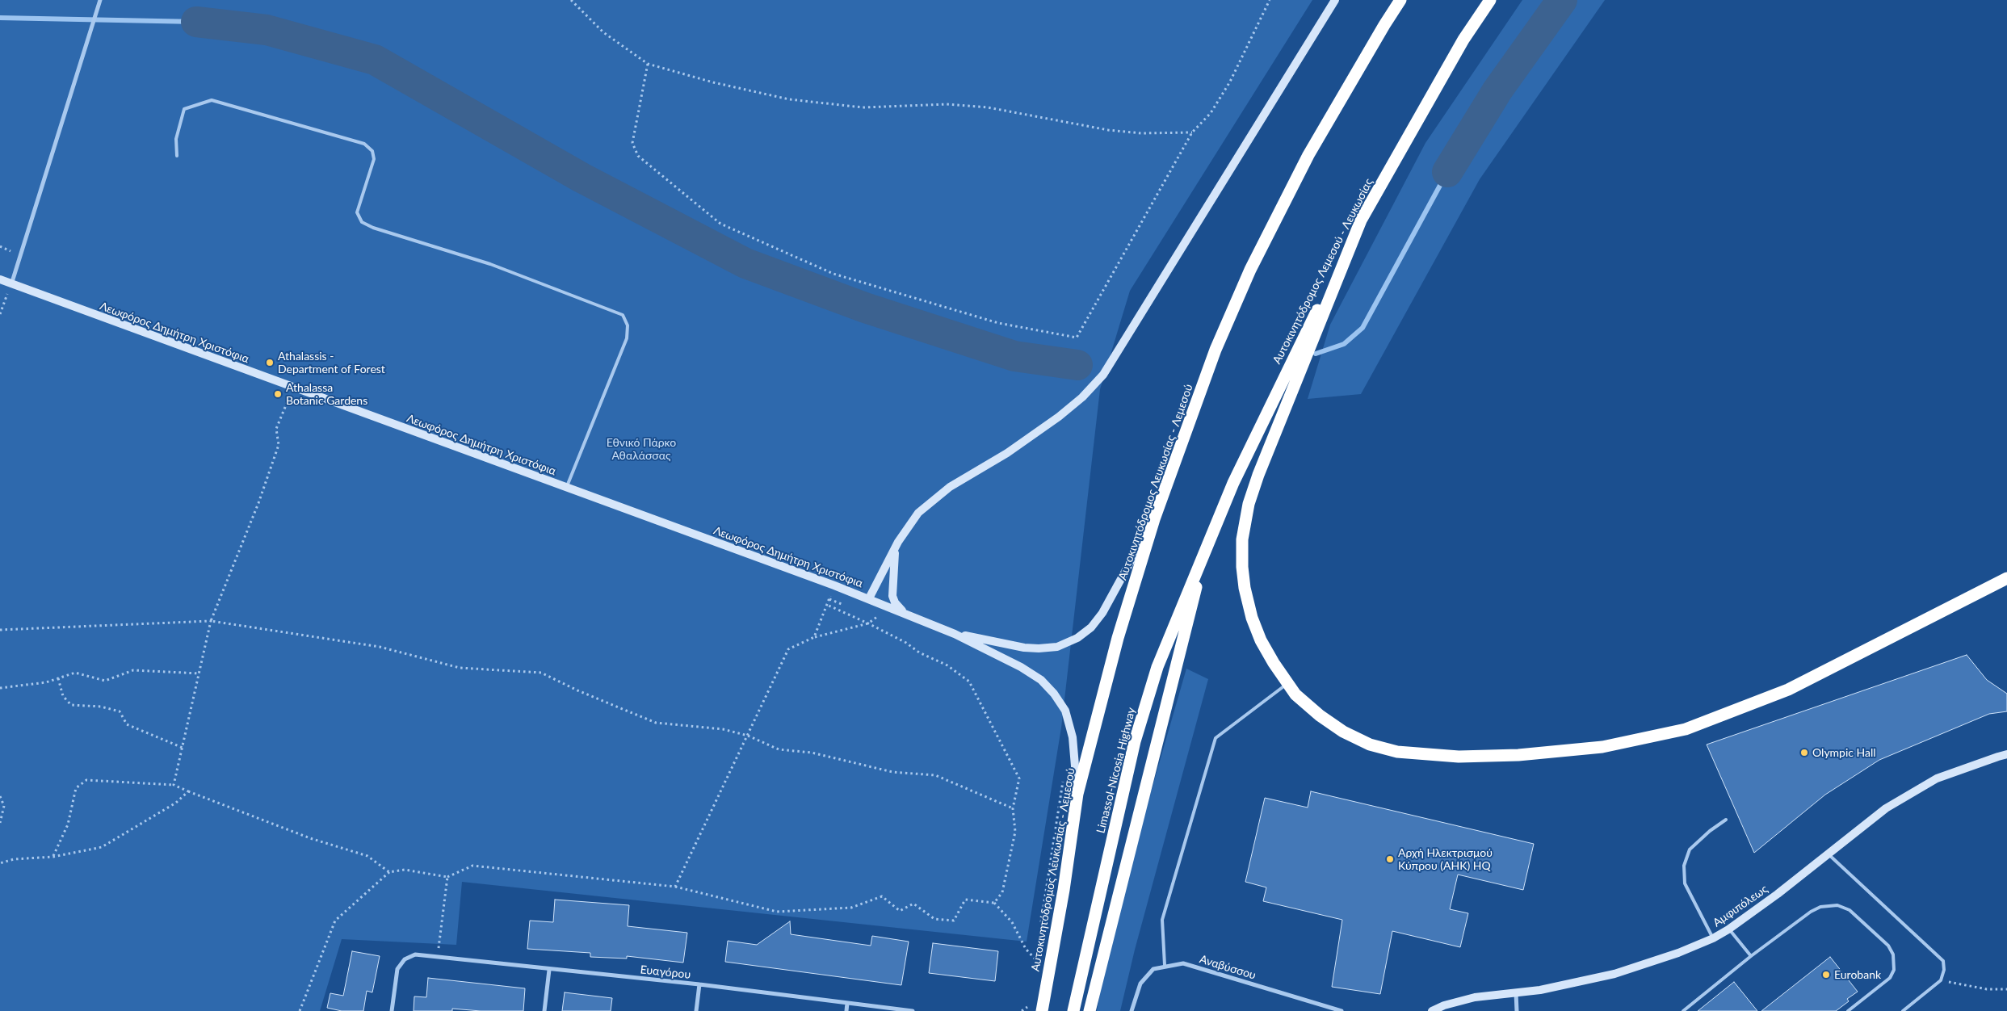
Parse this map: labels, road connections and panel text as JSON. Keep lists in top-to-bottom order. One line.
{"streets":{"highway":["Αυτοκινητόδρομος Λεμεσού - Λευκωσίας","Αυτοκινητόδρομος Λευκωσίας - Λεμεσού","Limassol-Nicosia Highway"],"main road":["Λεωφόρος Δημήτρη Χριστόφια","Αμφιπόλεως"],"street":["Αναβύσσου","Ευαγόρου"]},"crossings":[["Αυτοκινητόδρομος Λεμεσού - Λευκωσίας","Limassol-Nicosia Highway"],["Λεωφόρος Δημήτρη Χριστόφια","Αυτοκινητόδρομος Λευκωσίας - Λεμεσού"]],"parks":["Εθνικό Πάρκο Αθαλάσσας"],"places":["Athalassis - Department of Forest","Athalassa Botanic Gardens","Olympic Hall","Αρχή Ηλεκτρισμού Κύπρου (ΑΗΚ) HQ","Eurobank"]}
